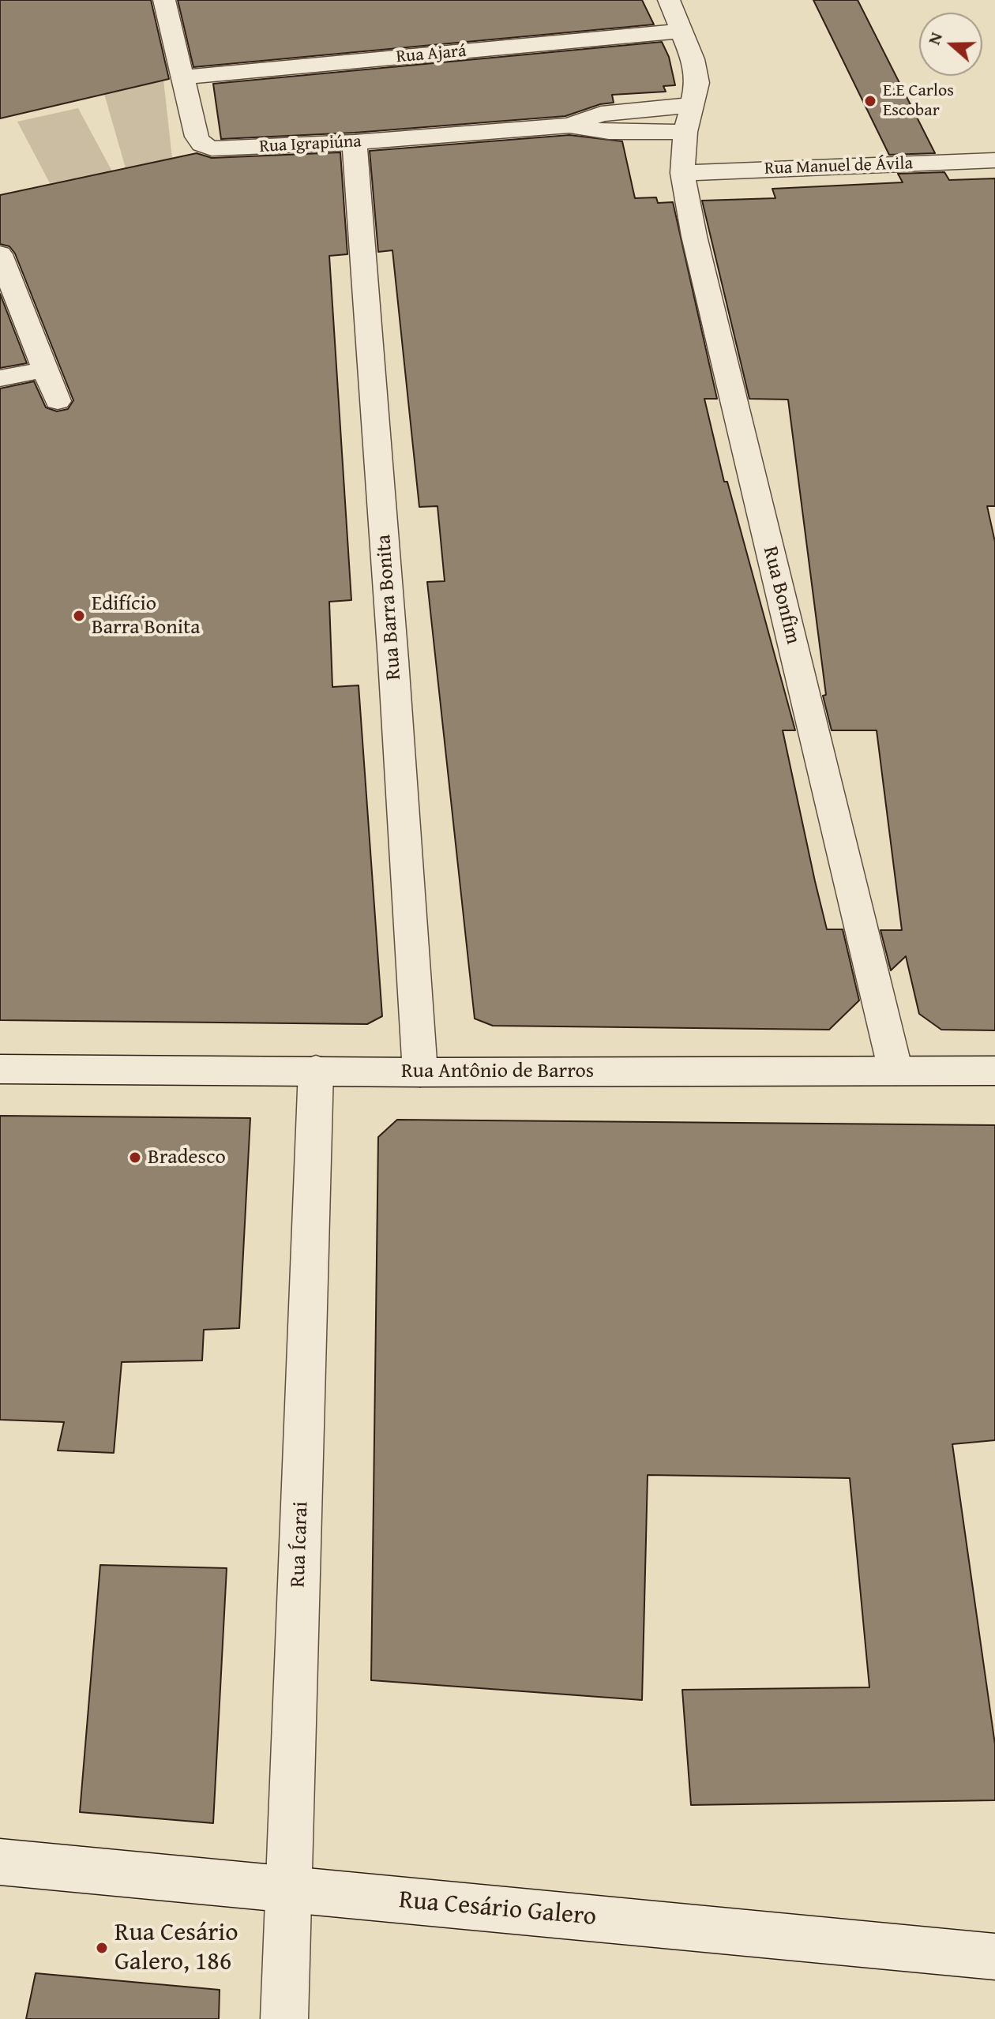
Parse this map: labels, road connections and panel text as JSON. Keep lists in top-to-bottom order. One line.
{"streets":{"street":["Rua Ajará","Rua Igrapiúna","Rua Manuel de Ávila","Rua Bonfim","Rua Barra Bonita","Rua Antônio de Barros","Rua Ícarai","Rua Cesário Galero"]},"crossings":[["Rua Ajará","Rua Igrapiúna"],["Rua Ajará","Rua Bonfim"],["Rua Igrapiúna","Rua Bonfim"],["Rua Igrapiúna","Rua Barra Bonita"],["Rua Manuel de Ávila","Rua Bonfim"],["Rua Bonfim","Rua Antônio de Barros"],["Rua Barra Bonita","Rua Antônio de Barros"],["Rua Antônio de Barros","Rua Ícarai"],["Rua Ícarai","Rua Cesário Galero"]],"places":["E.E Carlos Escobar","Edifício Barra Bonita","Bradesco","Rua Cesário Galero, 186"],"north":"left"}
